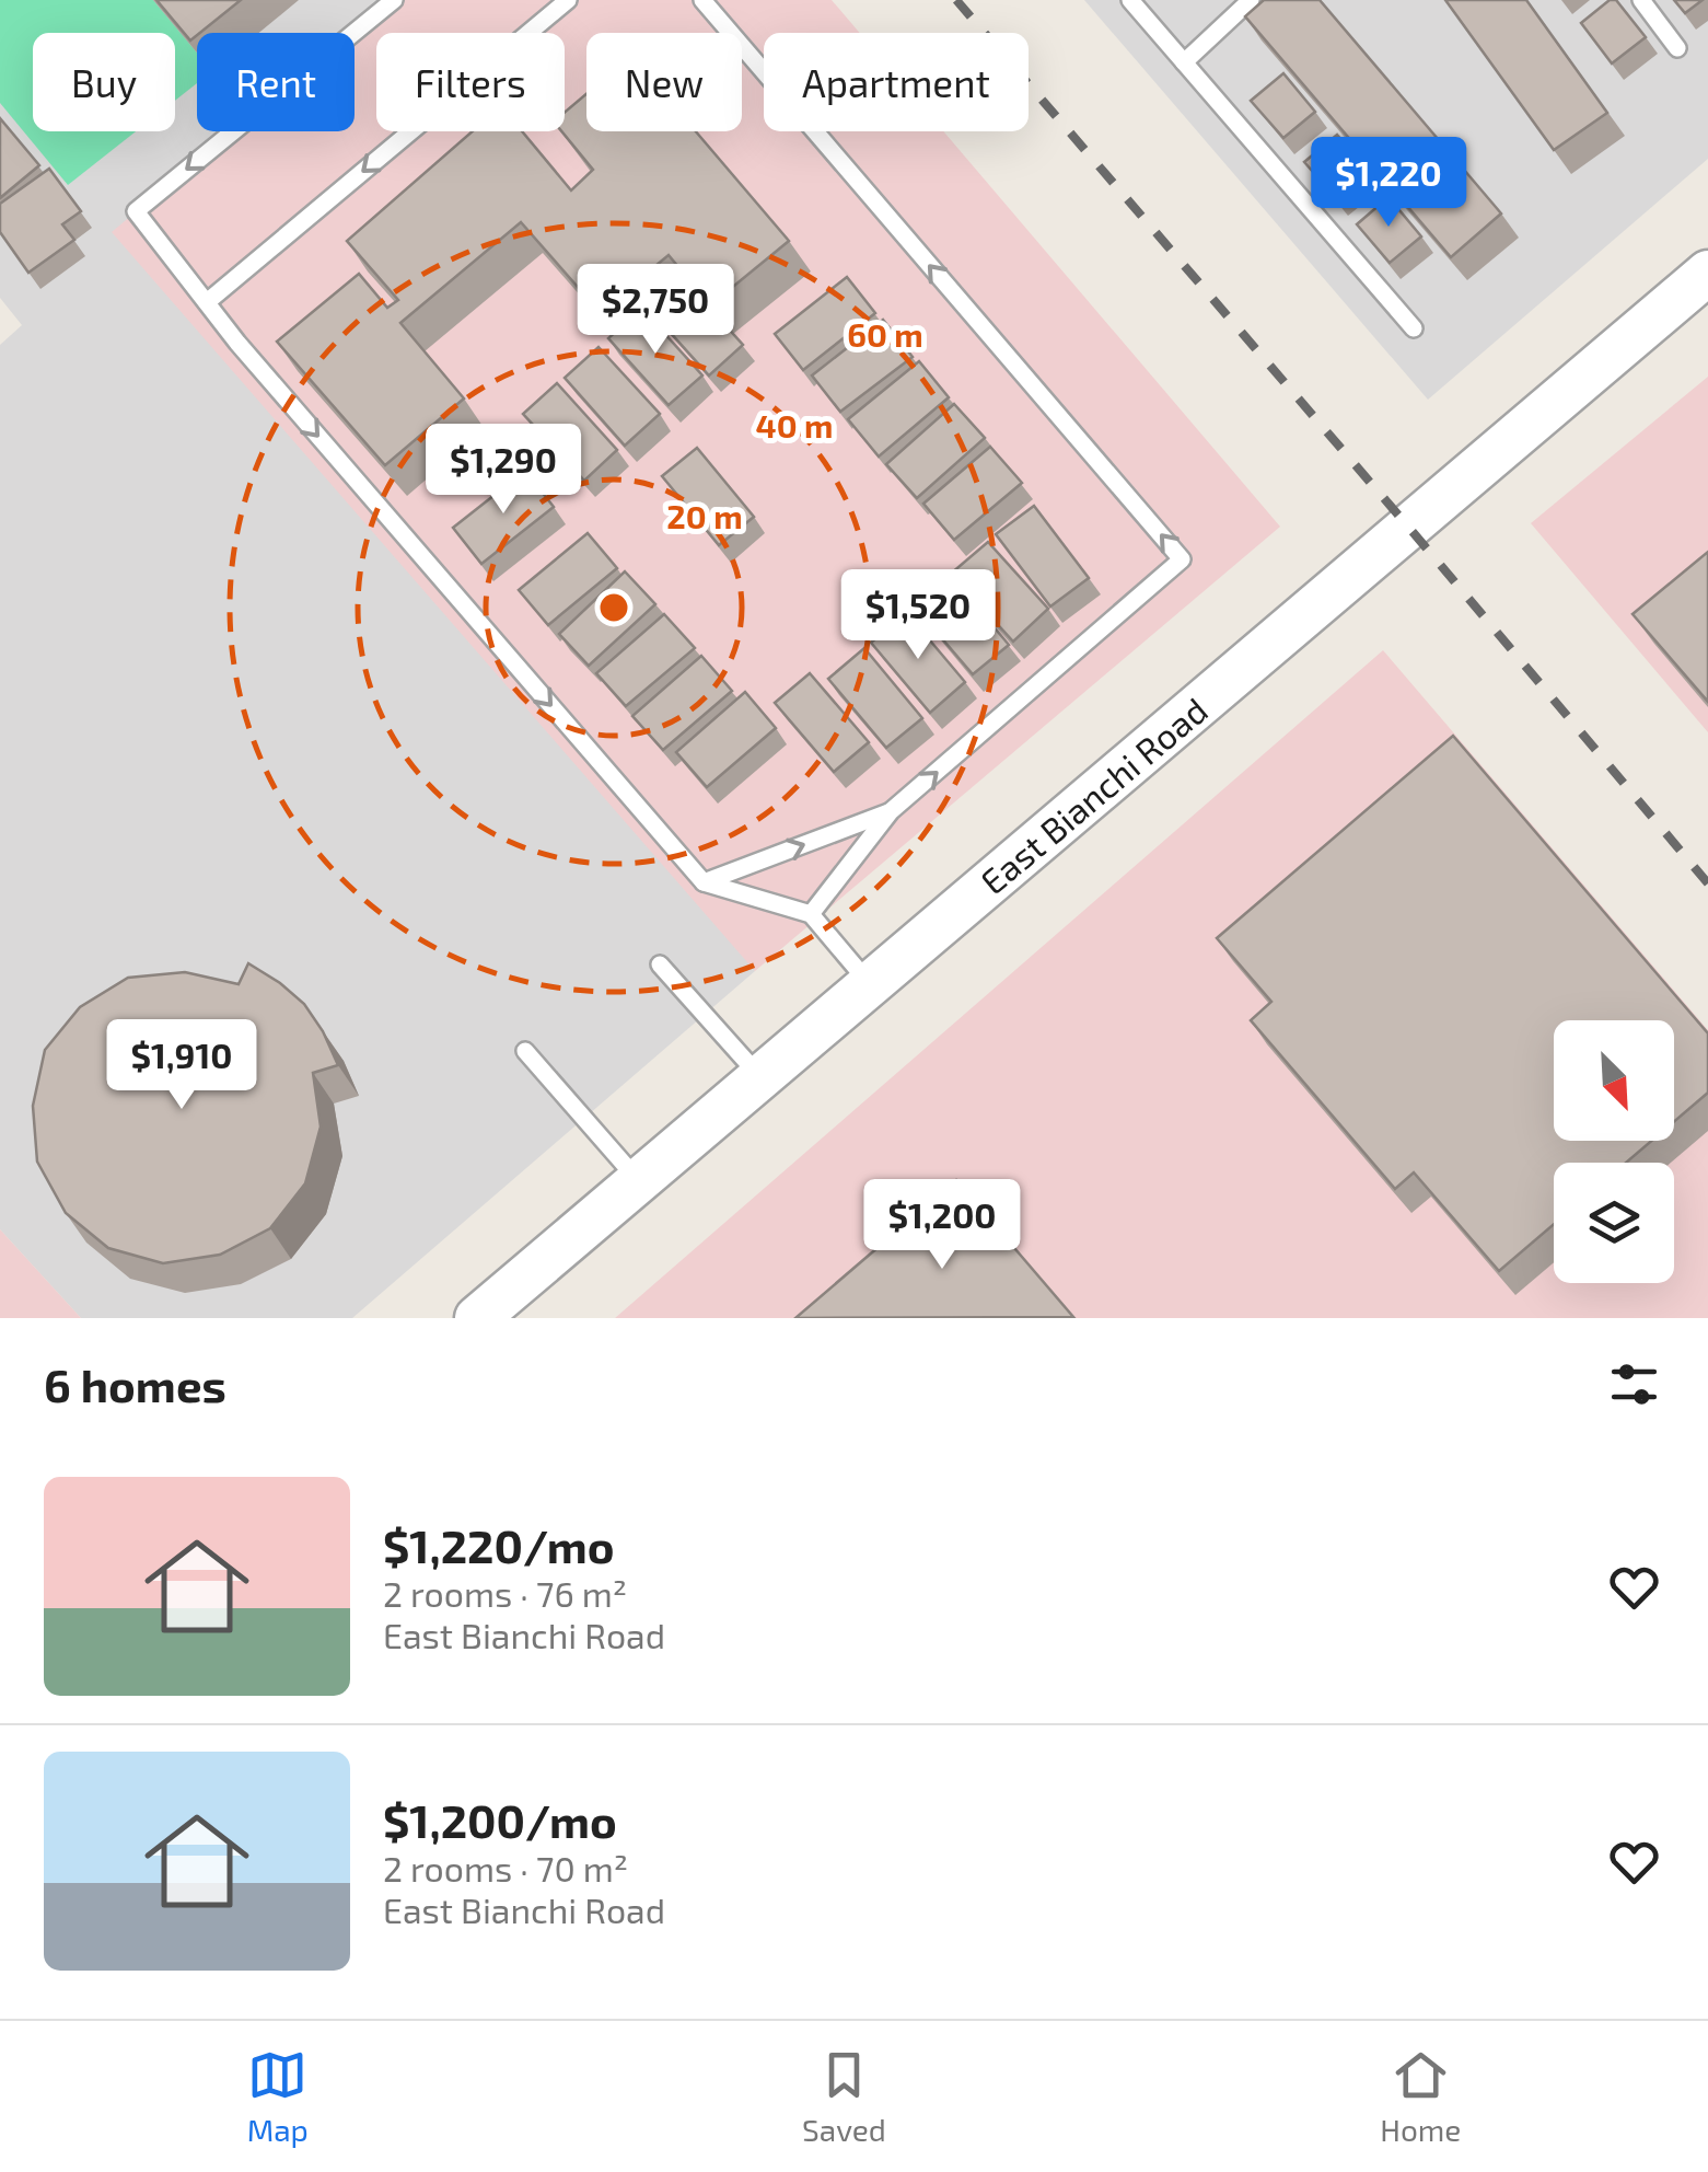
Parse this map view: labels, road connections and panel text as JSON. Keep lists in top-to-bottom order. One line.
{"streets":{"street":["East Bianchi Road"]},"north":"bottom right","page":{"chip":["Buy","Rent","Filters","New","Apartment"],"price":["$1,220","$2,750","$1,290","$1,520","$1,910","$1,200"],"heading":"6 homes","list":[{"name":"$1,220/mo","note":"2 rooms · 76 m² · East Bianchi Road"},{"name":"$1,200/mo","note":"2 rooms · 70 m² · East Bianchi Road"}],"tabs":["Map","Saved","Home"]},"rings":["60 m","40 m","20 m"]}
